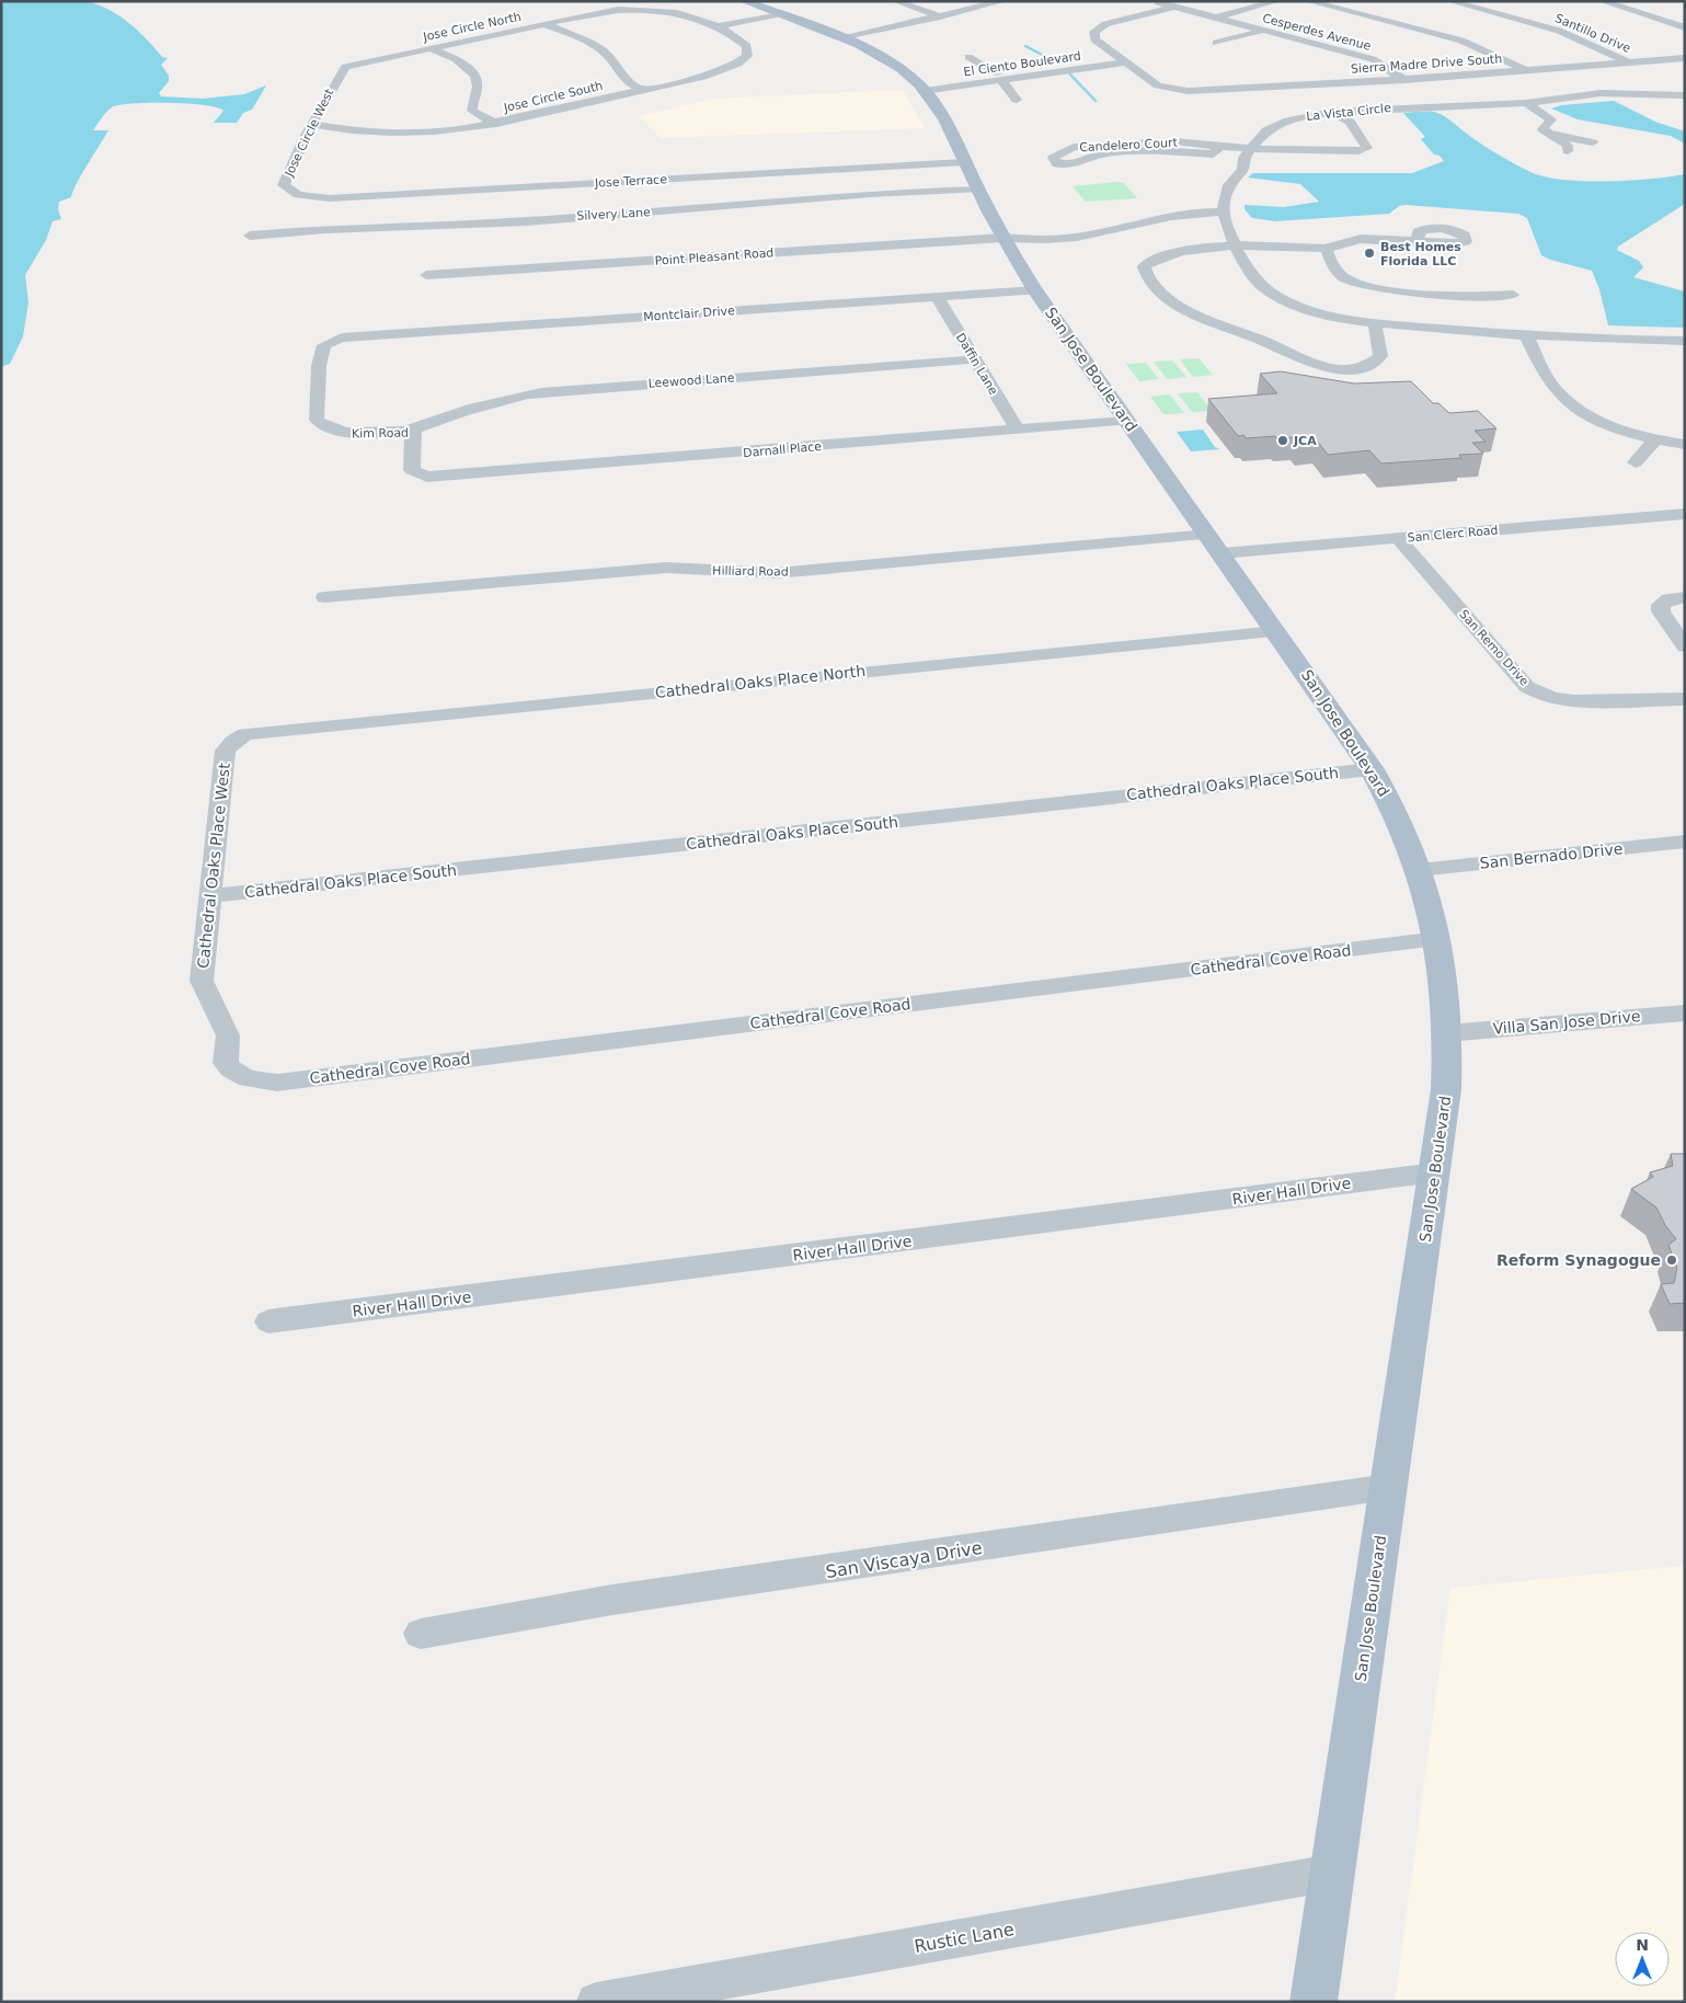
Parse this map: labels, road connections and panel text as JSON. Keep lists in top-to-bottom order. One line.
{"streets":{"main road":["San Jose Boulevard"],"street":["Jose Circle North","Cesperdes Avenue","Santillo Drive","El Ciento Boulevard","Sierra Madre Drive South","Jose Circle South","La Vista Circle","Jose Circle West","Candelero Court","Jose Terrace","Silvery Lane","Point Pleasant Road","Montclair Drive","Daffin Lane","Leewood Lane","Kim Road","Darnall Place","San Clerc Road","Hilliard Road","San Remo Drive","Cathedral Oaks Place North","Cathedral Oaks Place South","San Bernado Drive","Cathedral Oaks Place West","Cathedral Cove Road","Villa San Jose Drive","River Hall Drive","San Viscaya Drive","Rustic Lane"]},"crossings":[["Jose Circle North","Jose Circle South"],["Jose Circle North","Jose Circle West"],["Cesperdes Avenue","Sierra Madre Drive South"],["Santillo Drive","Sierra Madre Drive South"],["El Ciento Boulevard","Sierra Madre Drive South"],["El Ciento Boulevard","San Jose Boulevard"],["Jose Circle South","Jose Circle West"],["La Vista Circle","Candelero Court"],["La Vista Circle","Point Pleasant Road"],["Jose Circle West","Jose Terrace"],["Jose Terrace","San Jose Boulevard"],["Silvery Lane","San Jose Boulevard"],["Point Pleasant Road","San Jose Boulevard"],["Montclair Drive","Daffin Lane"],["Montclair Drive","San Jose Boulevard"],["Montclair Drive","Kim Road"],["Daffin Lane","Leewood Lane"],["Daffin Lane","Darnall Place"],["San Jose Boulevard","Darnall Place"],["San Jose Boulevard","San Clerc Road"],["San Jose Boulevard","Hilliard Road"],["San Jose Boulevard","Cathedral Oaks Place North"],["San Jose Boulevard","Cathedral Oaks Place South"],["San Jose Boulevard","San Bernado Drive"],["San Jose Boulevard","Cathedral Cove Road"],["San Jose Boulevard","Villa San Jose Drive"],["San Jose Boulevard","River Hall Drive"],["San Jose Boulevard","San Viscaya Drive"],["San Jose Boulevard","Rustic Lane"],["Leewood Lane","Kim Road"],["Kim Road","Darnall Place"],["San Clerc Road","Hilliard Road"],["San Clerc Road","San Remo Drive"],["Cathedral Oaks Place North","Cathedral Oaks Place West"],["Cathedral Oaks Place South","Cathedral Oaks Place West"],["Cathedral Oaks Place West","Cathedral Cove Road"]],"places":["Best Homes Florida LLC","JCA","Reform Synagogue"],"north":"top"}
